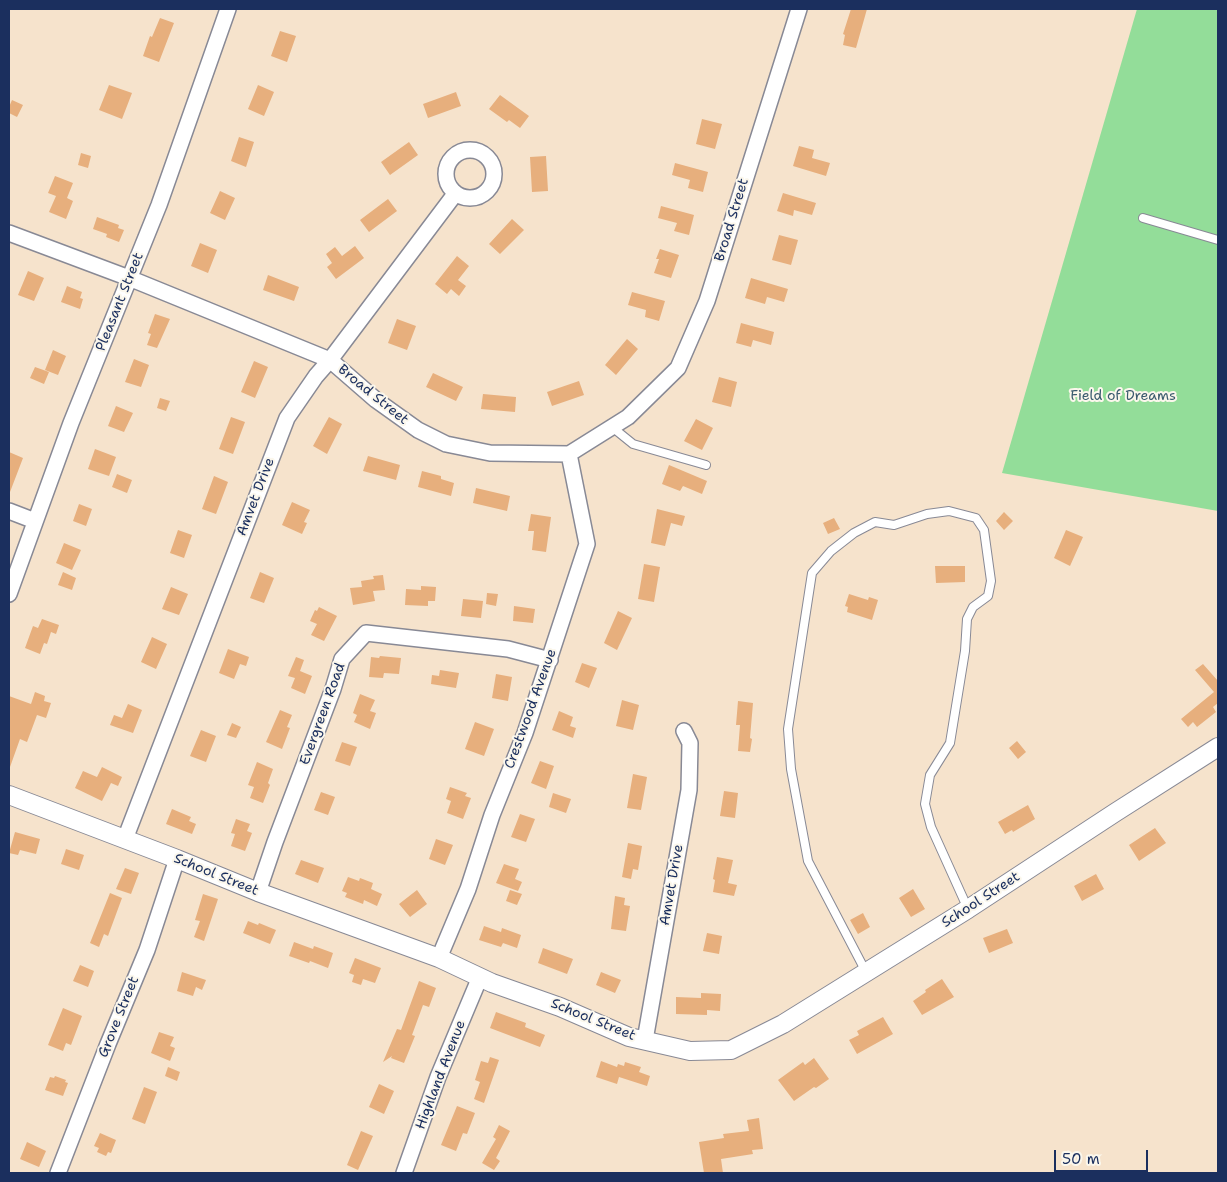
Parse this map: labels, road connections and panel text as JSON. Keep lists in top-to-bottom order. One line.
{"streets":{"street":["Broad Street","Pleasant Street","Amvet Drive","Crestwood Avenue","Evergreen Road","School Street","Grove Street","Highland Avenue"]},"crossings":[["Broad Street","Pleasant Street"],["Broad Street","Amvet Drive"],["Broad Street","Crestwood Avenue"],["Amvet Drive","School Street"],["Crestwood Avenue","Evergreen Road"],["Crestwood Avenue","School Street"],["Evergreen Road","School Street"],["School Street","Grove Street"],["School Street","Highland Avenue"]],"parks":["Field of Dreams"],"scale_bar":"50 m"}
